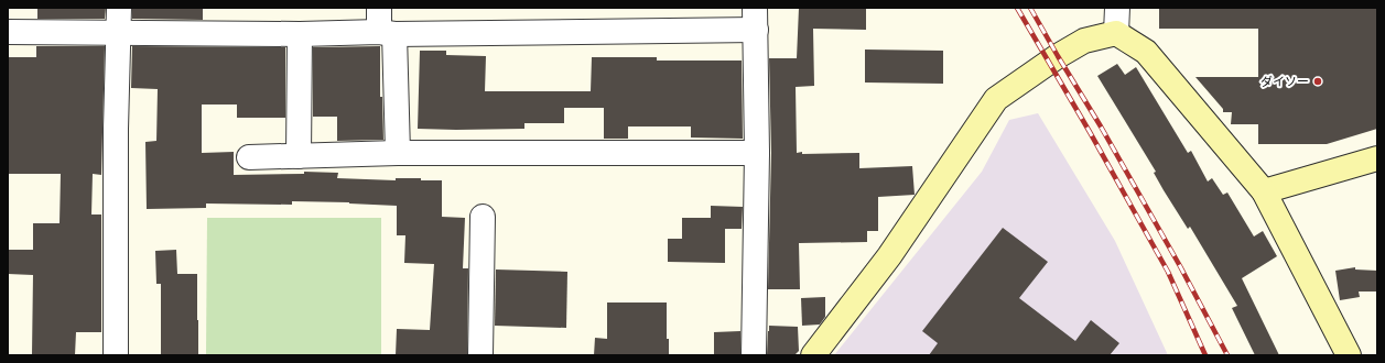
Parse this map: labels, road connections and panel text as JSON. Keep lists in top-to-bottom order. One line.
{"places":["ダイソー"]}
